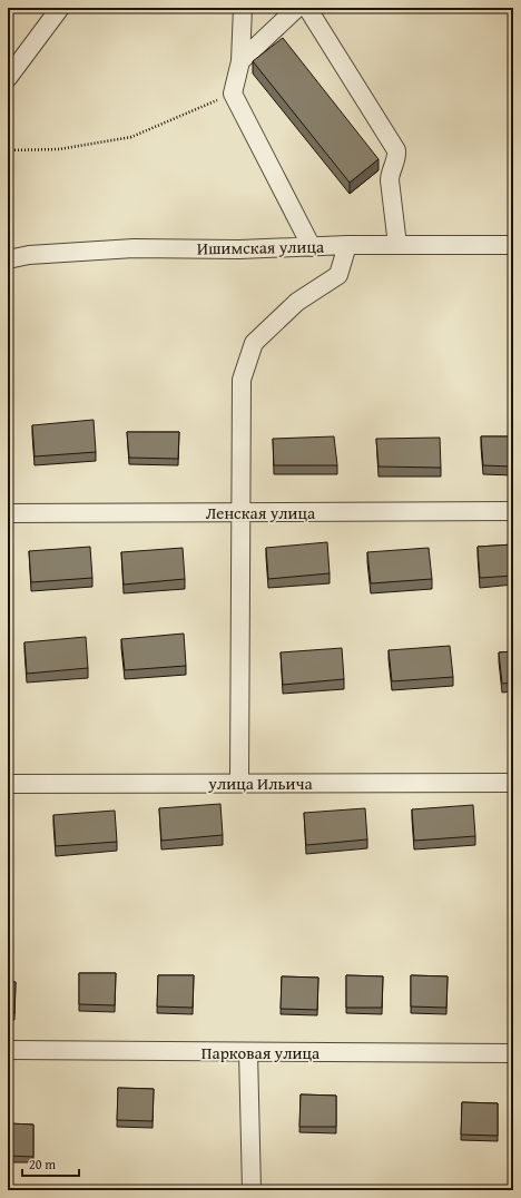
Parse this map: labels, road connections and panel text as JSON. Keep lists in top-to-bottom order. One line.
{"streets":{"street":["Ишимская улица","Ленская улица","улица Ильича","Парковая улица"]},"scale_bar":"20 m"}
